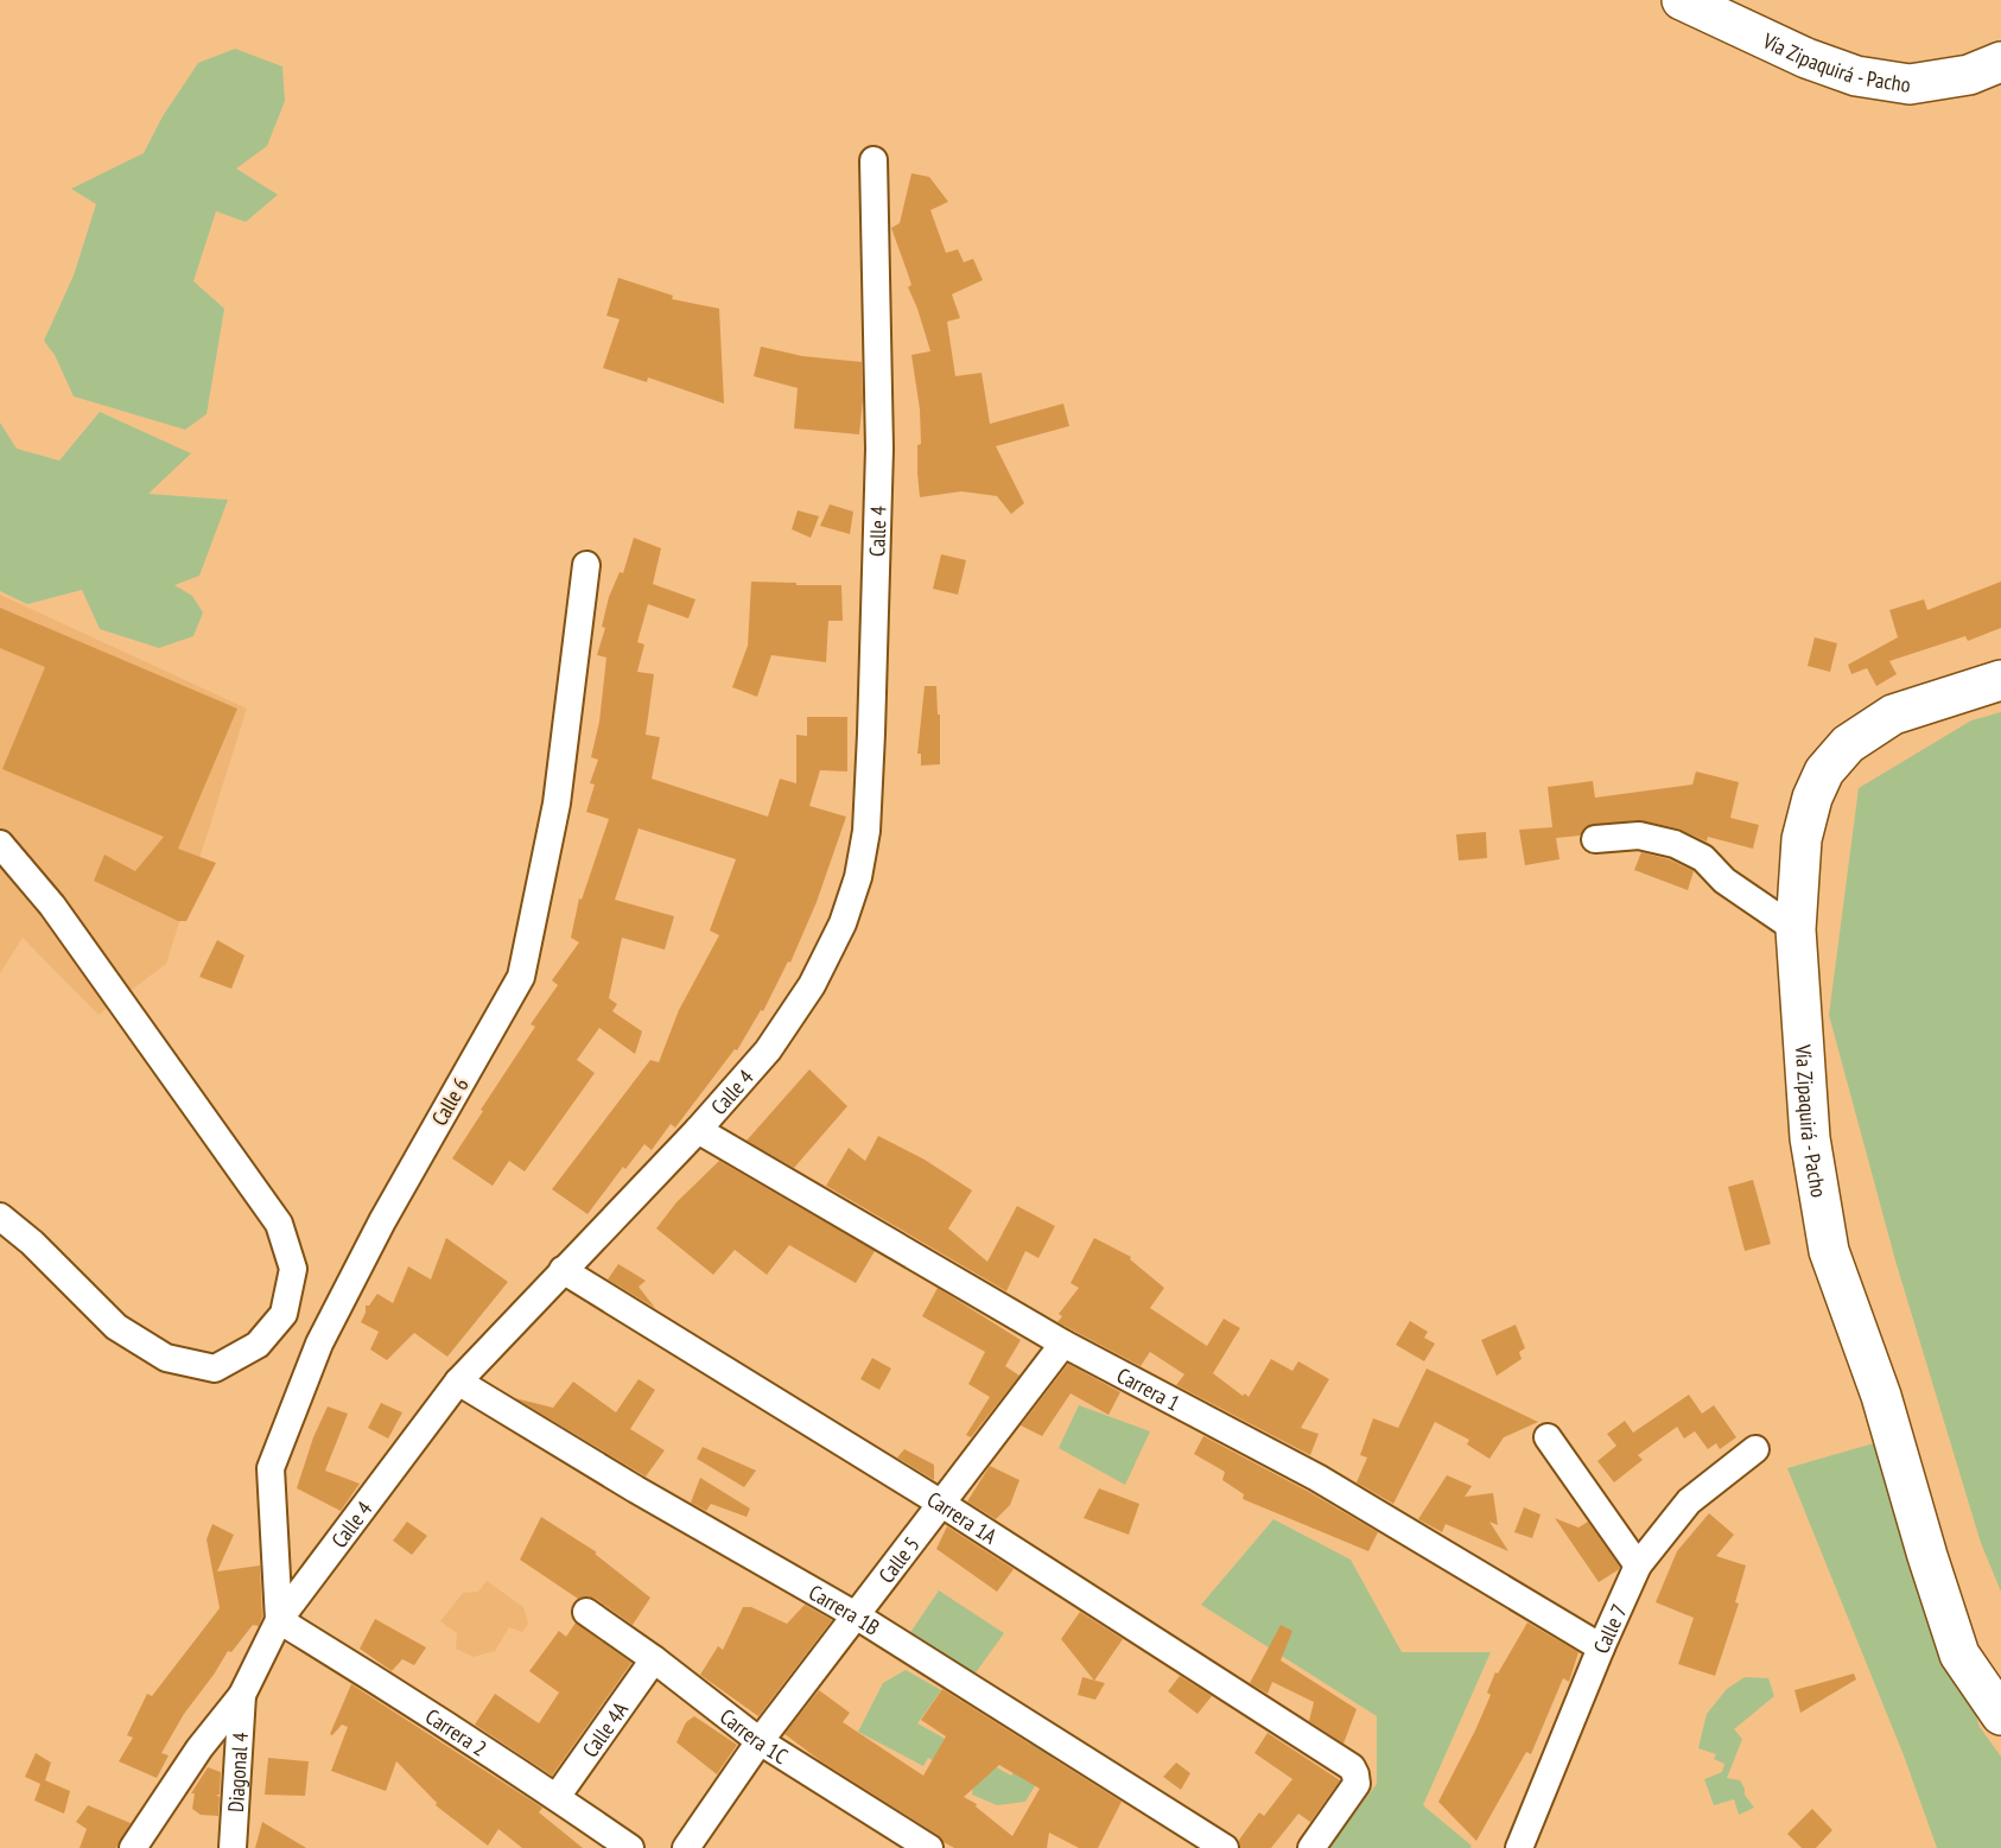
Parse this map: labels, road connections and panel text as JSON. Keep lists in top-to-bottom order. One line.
{"streets":{"main road":["Vía Zipaquirá - Pacho"],"street":["Calle 4","Calle 6","Carrera 1","Carrera 1A","Calle 5","Carrera 1B","Calle 7","Calle 4A","Carrera 2","Carrera 1C","Diagonal 4"]},"crossings":[["Calle 4","Calle 6"],["Calle 4","Carrera 1"],["Calle 4","Carrera 1A"],["Calle 4","Carrera 1B"],["Calle 4","Carrera 2"],["Calle 4","Diagonal 4"],["Calle 6","Carrera 2"],["Carrera 1","Calle 5"],["Carrera 1","Calle 7"],["Carrera 1A","Calle 5"],["Calle 5","Carrera 1B"],["Calle 5","Carrera 1C"],["Calle 4A","Carrera 2"],["Calle 4A","Carrera 1C"]]}
